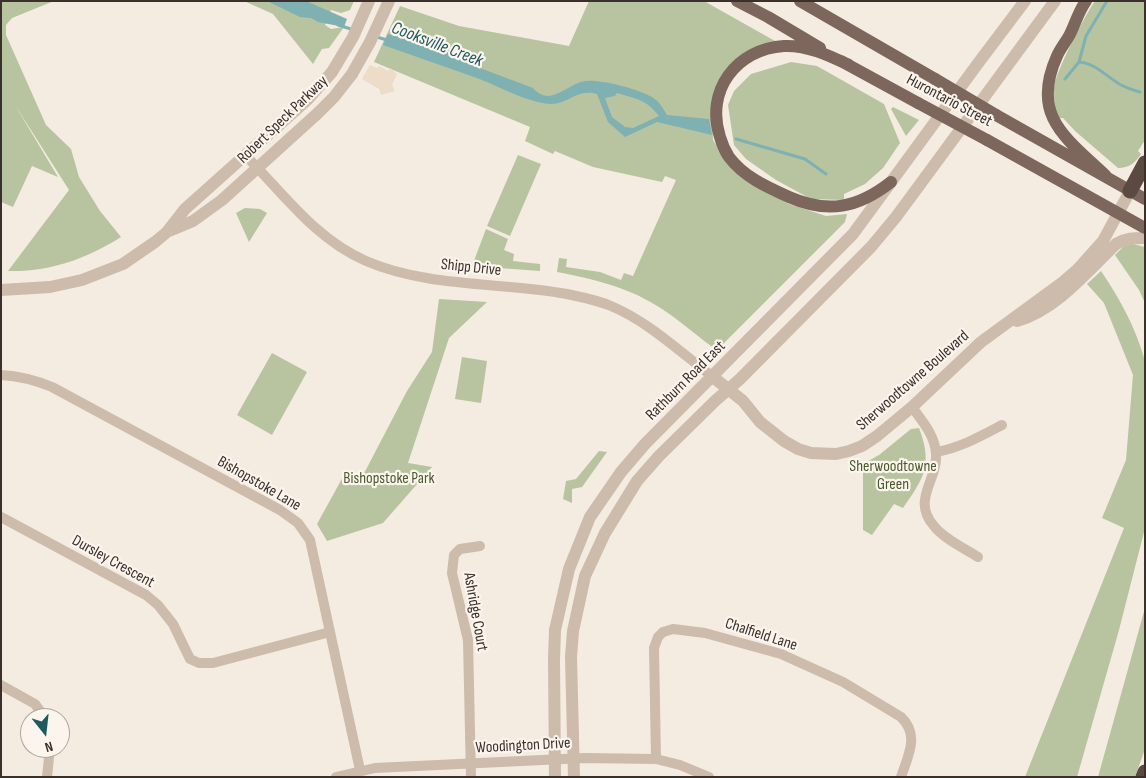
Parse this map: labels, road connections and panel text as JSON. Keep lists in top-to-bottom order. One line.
{"streets":{"main road":["Hurontario Street"],"street":["Robert Speck Parkway","Shipp Drive","Rathburn Road East","Sherwoodtowne Boulevard","Bishopstoke Lane","Dursley Crescent","Ashridge Court","Chalfield Lane","Woodington Drive"]},"crossings":[["Hurontario Street","Sherwoodtowne Boulevard"],["Robert Speck Parkway","Shipp Drive"],["Shipp Drive","Rathburn Road East"],["Shipp Drive","Sherwoodtowne Boulevard"],["Rathburn Road East","Sherwoodtowne Boulevard"],["Rathburn Road East","Woodington Drive"],["Bishopstoke Lane","Dursley Crescent"],["Bishopstoke Lane","Woodington Drive"],["Ashridge Court","Woodington Drive"],["Chalfield Lane","Woodington Drive"]],"water":["Cooksville Creek"],"parks":["Sherwoodtowne Green","Bishopstoke Park"],"north":"bottom"}
